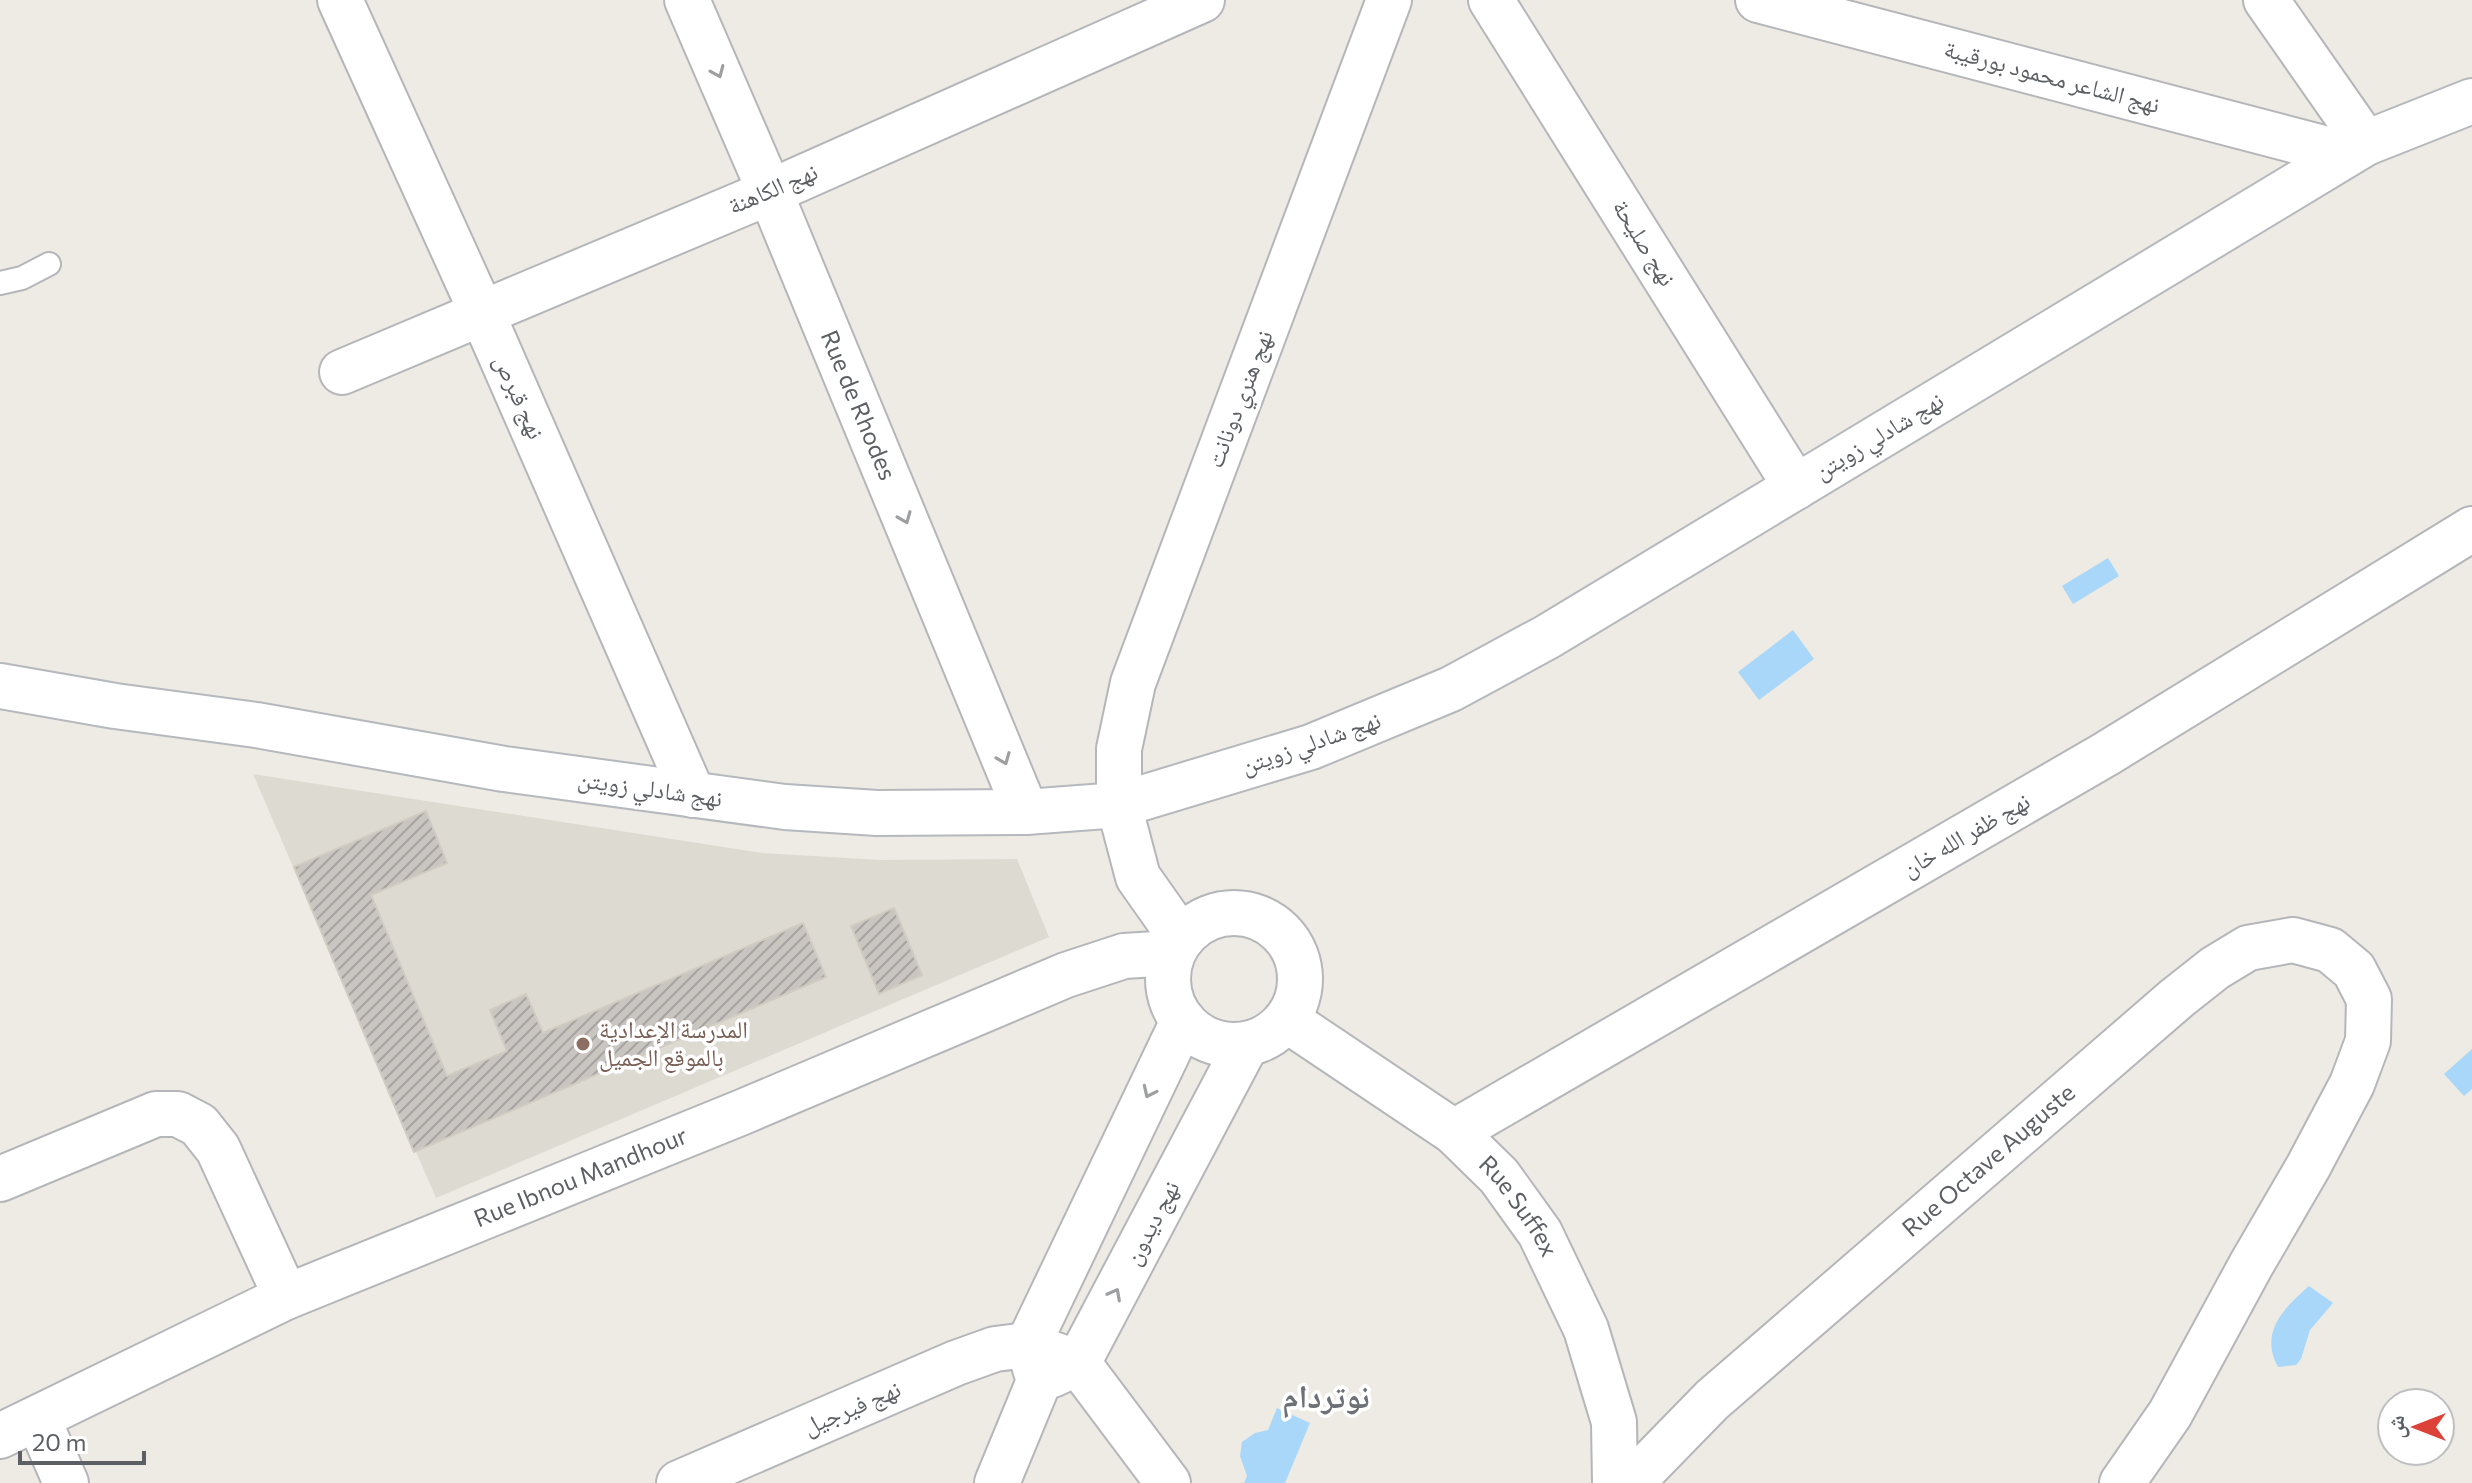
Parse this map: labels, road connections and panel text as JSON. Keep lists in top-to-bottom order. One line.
{"streets":{"street":["نهج الشاعر محمود بورقيبة","نهج الكاهنة","نهج صليحة","نهج قبرص","نهج هنري دونانت","Rue de Rhodes","نهج شادلي زويتن","نهج ظفر الله خان","Rue Octave Auguste","Rue Ibnou Mandhour","Rue Suffex","نهج ديدون","نهج فيرجيل"]},"crossings":[["نهج الشاعر محمود بورقيبة","نهج شادلي زويتن"],["نهج الكاهنة","نهج قبرص"],["نهج الكاهنة","Rue de Rhodes"],["نهج صليحة","نهج شادلي زويتن"],["نهج قبرص","نهج شادلي زويتن"],["نهج هنري دونانت","نهج شادلي زويتن"],["نهج هنري دونانت","Rue Ibnou Mandhour"],["نهج هنري دونانت","Rue Suffex"],["نهج هنري دونانت","نهج ديدون"],["Rue de Rhodes","نهج شادلي زويتن"],["نهج ظفر الله خان","Rue Suffex"],["Rue Ibnou Mandhour","Rue Suffex"],["Rue Ibnou Mandhour","نهج ديدون"],["Rue Suffex","نهج ديدون"]],"one_way":["Rue de Rhodes"],"districts":["نوتردام"],"places":["المدرسة الإعدادية بالموقع الجميل"],"scale_bar":"20 m","north":"left"}
